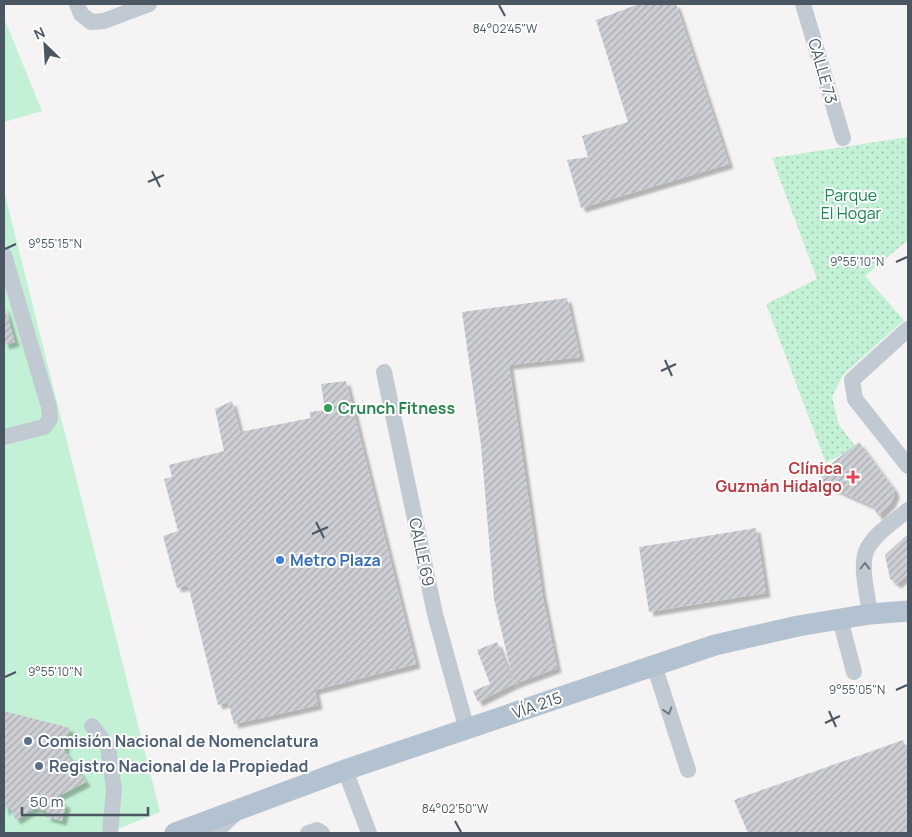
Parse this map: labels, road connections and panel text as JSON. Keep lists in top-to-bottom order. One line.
{"streets":{"main road":["VÍA 215"],"street":["CALLE 73","CALLE 69"]},"crossings":[["CALLE 69","VÍA 215"]],"parks":["Parque El Hogar"],"places":{"other":["Crunch Fitness","Metro Plaza","Comisión Nacional de Nomenclatura","Registro Nacional de la Propiedad"],"health":["Clínica Guzmán Hidalgo"]},"scale_bar":"50 m","north":"top left","coordinates":["84°02'45\"W","9°55'15\"N","9°55'10\"N","9°55'05\"N","84°02'50\"W"]}
